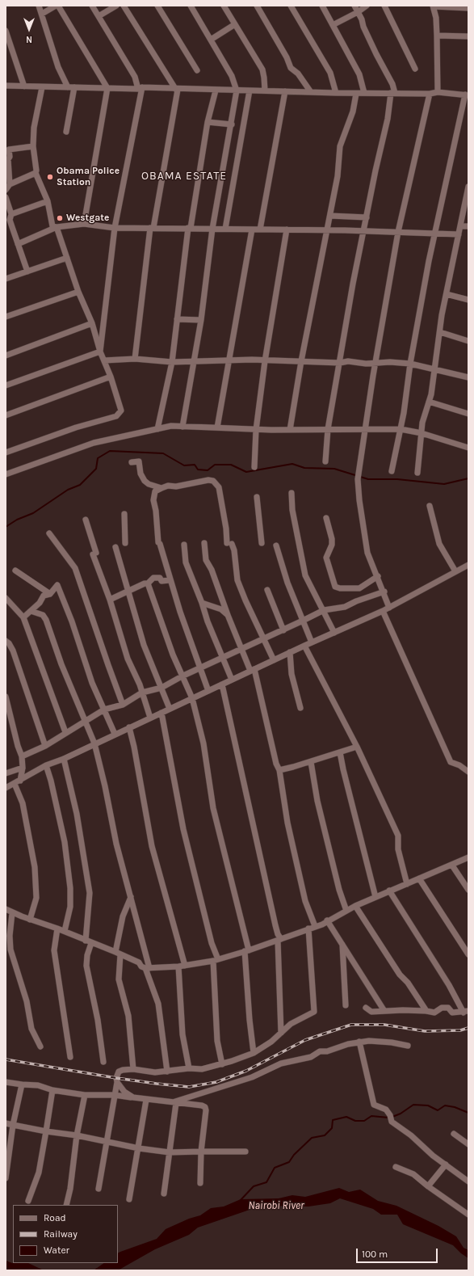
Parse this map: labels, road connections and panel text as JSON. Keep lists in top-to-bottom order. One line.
{"districts":["OBAMA ESTATE"],"water":["Nairobi River"],"places":["Obama Police Station","Westgate"],"legend":["Road","Railway","Water"],"scale_bar":"100 m","north":"bottom"}
